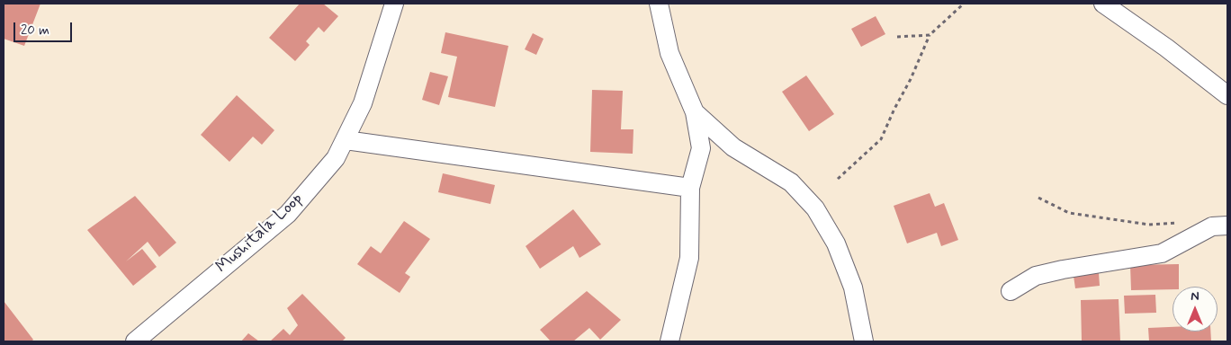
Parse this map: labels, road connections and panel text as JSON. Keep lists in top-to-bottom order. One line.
{"streets":{"street":["Mushitala Loop"]},"scale_bar":"20 m","north":"top"}
